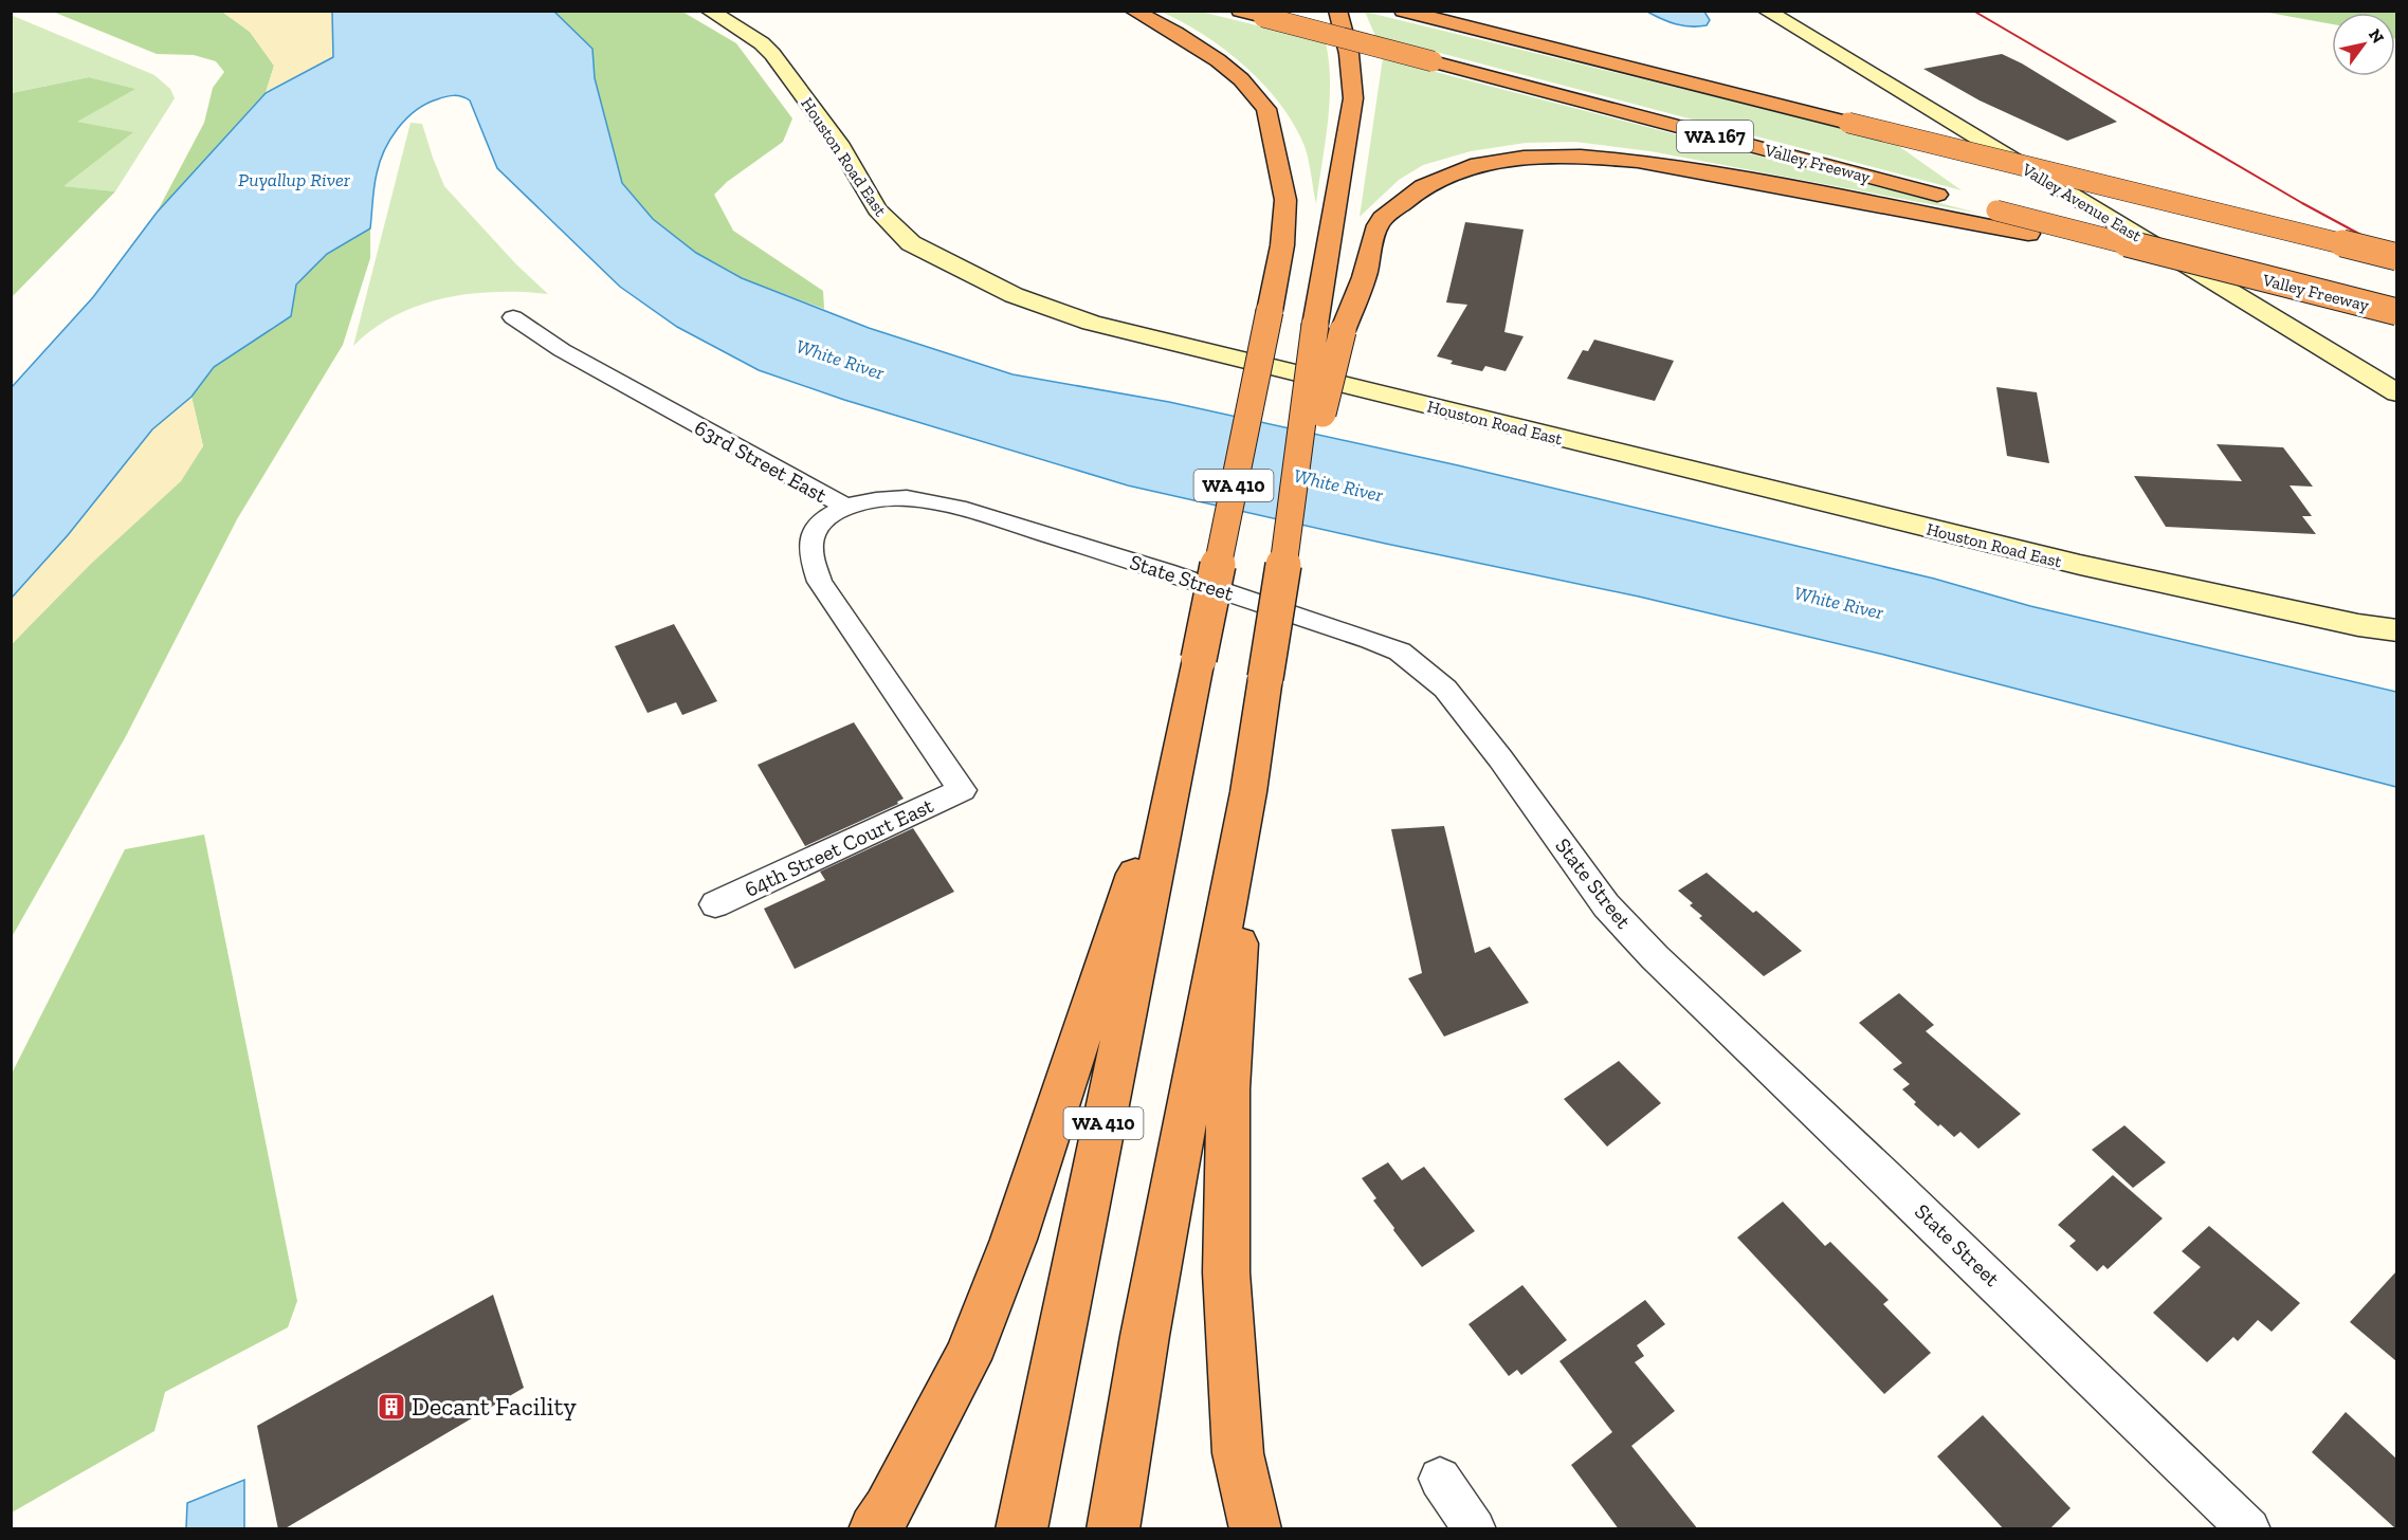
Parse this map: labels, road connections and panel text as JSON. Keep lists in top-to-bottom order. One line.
{"streets":{"highway":["WA 167","Valley Freeway","WA 410"],"street":["Houston Road East","Valley Avenue East","63rd Street East","State Street","64th Street Court East"]},"crossings":[["63rd Street East","State Street"],["63rd Street East","64th Street Court East"]],"water":["Puyallup River","White River"],"places":{"building":["Decant Facility"]},"north":"top right"}
